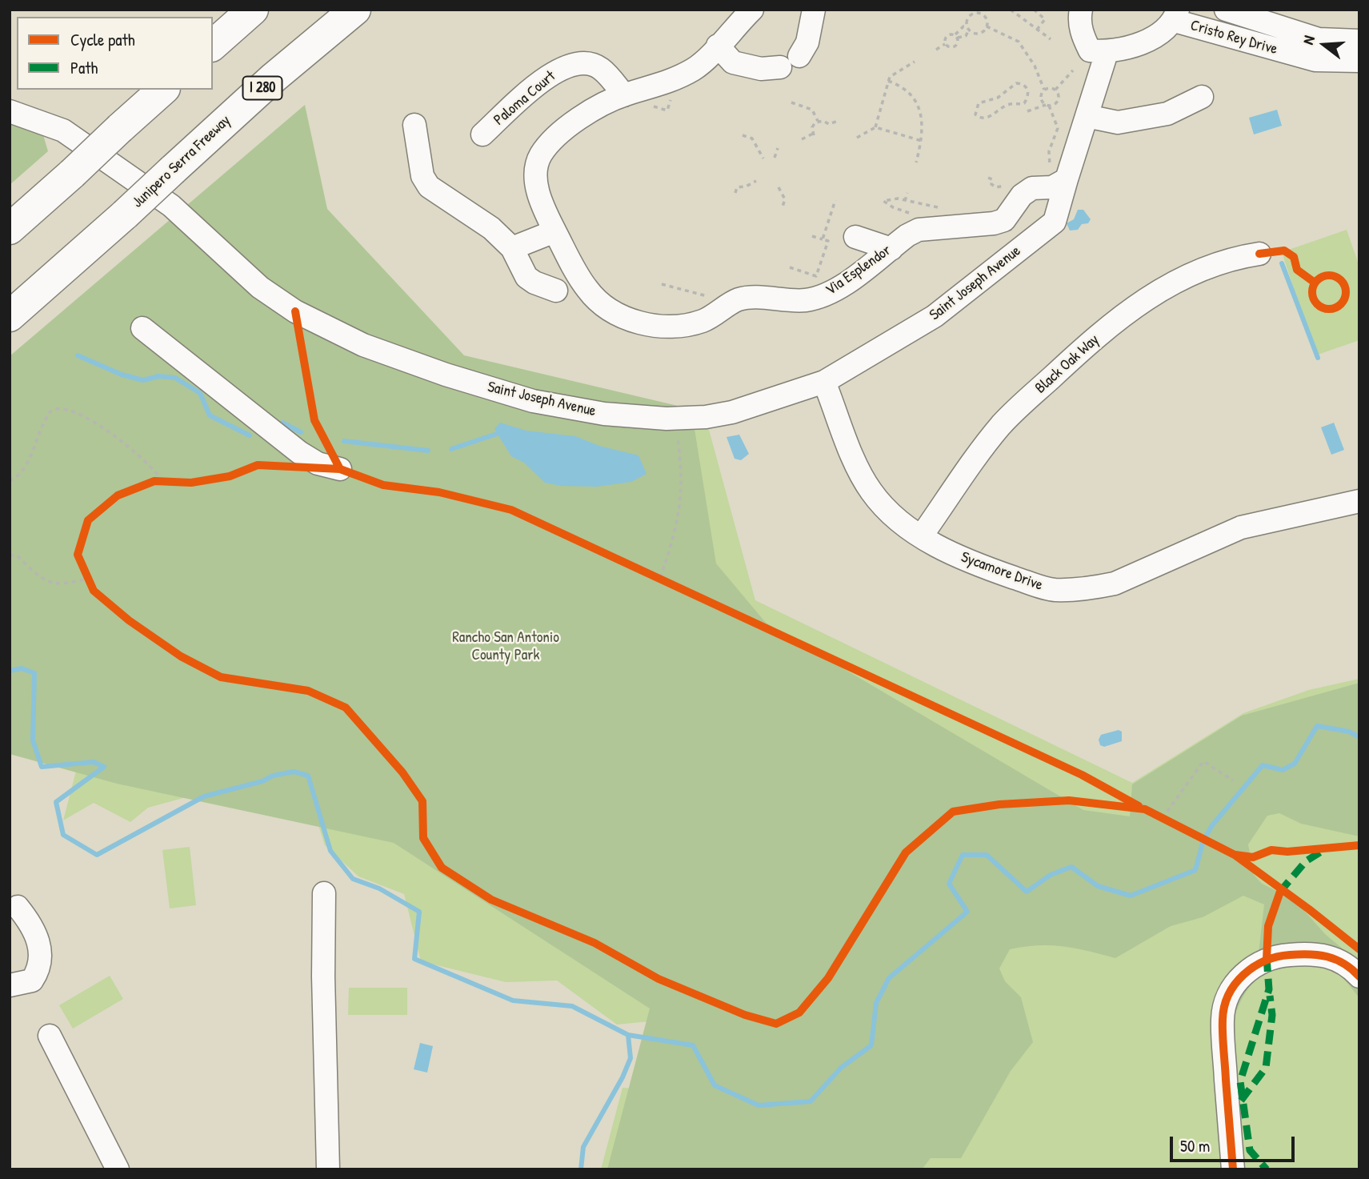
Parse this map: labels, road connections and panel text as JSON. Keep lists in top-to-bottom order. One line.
{"streets":{"highway":["I 280","Junipero Serra Freeway"],"street":["Cristo Rey Drive","Paloma Court","Via Esplendor","Saint Joseph Avenue","Black Oak Way","Sycamore Drive"]},"crossings":[["Paloma Court","Via Esplendor"],["Via Esplendor","Saint Joseph Avenue"],["Saint Joseph Avenue","Sycamore Drive"],["Black Oak Way","Sycamore Drive"]],"parks":["Rancho San Antonio County Park"],"legend":["Cycle path","Path"],"scale_bar":"50 m","north":"left"}
